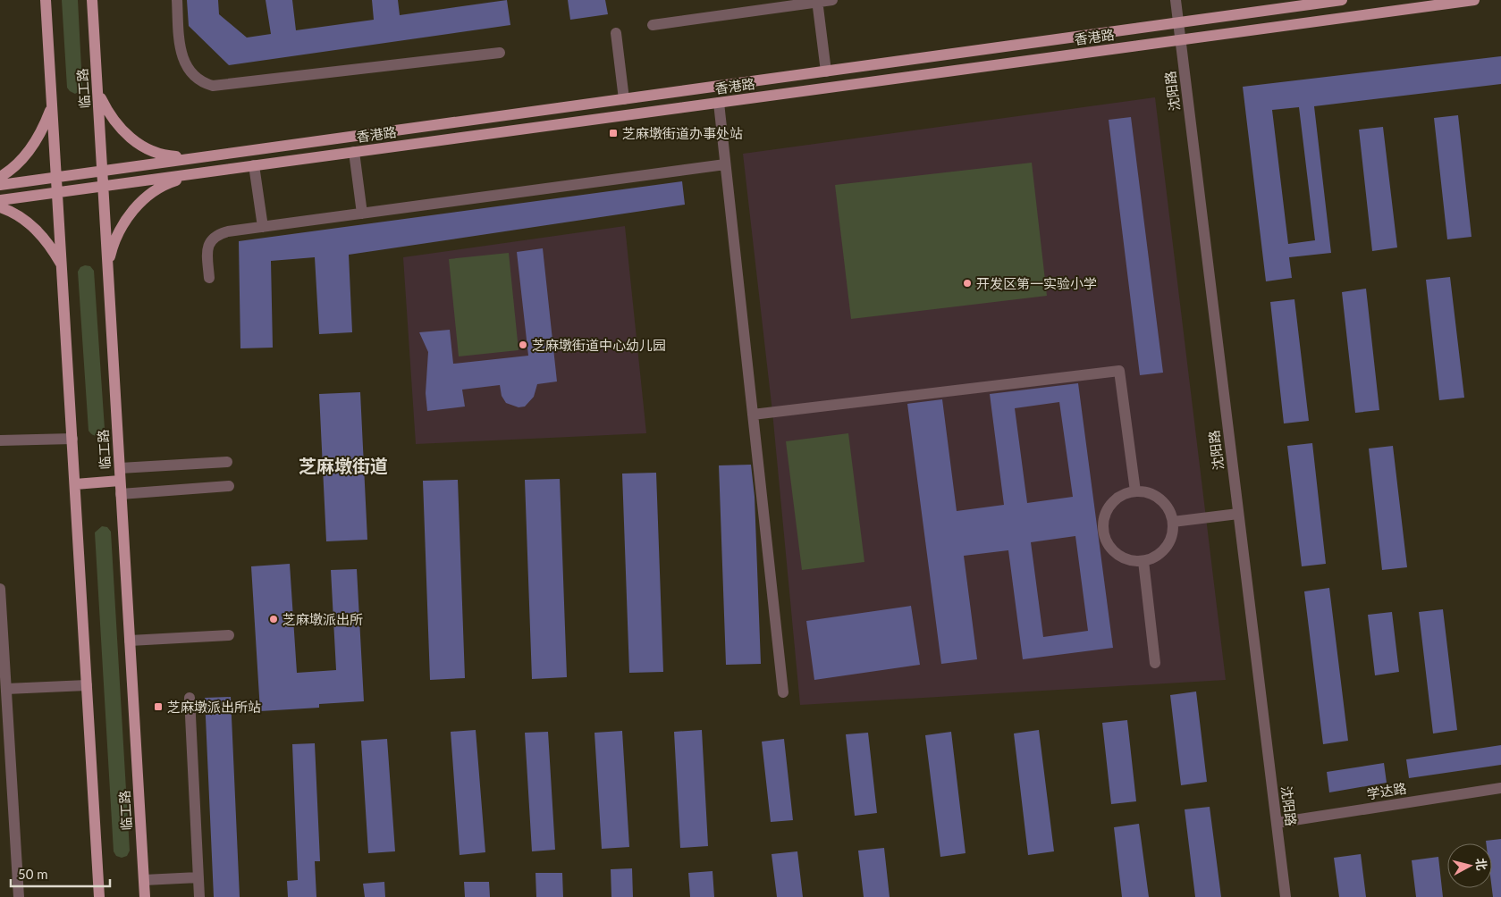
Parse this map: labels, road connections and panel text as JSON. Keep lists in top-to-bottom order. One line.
{"streets":{"main road":["香港路","临工路"],"street":["沈阳路","学达路"]},"crossings":[["香港路","临工路"],["香港路","沈阳路"],["沈阳路","学达路"]],"districts":["芝麻墩街道"],"places":{"transit":["芝麻墩街道办事处站","芝麻墩派出所站"],"other":["开发区第一实验小学","芝麻墩街道中心幼儿园","芝麻墩派出所"]},"scale_bar":"50 m","north":"right"}
